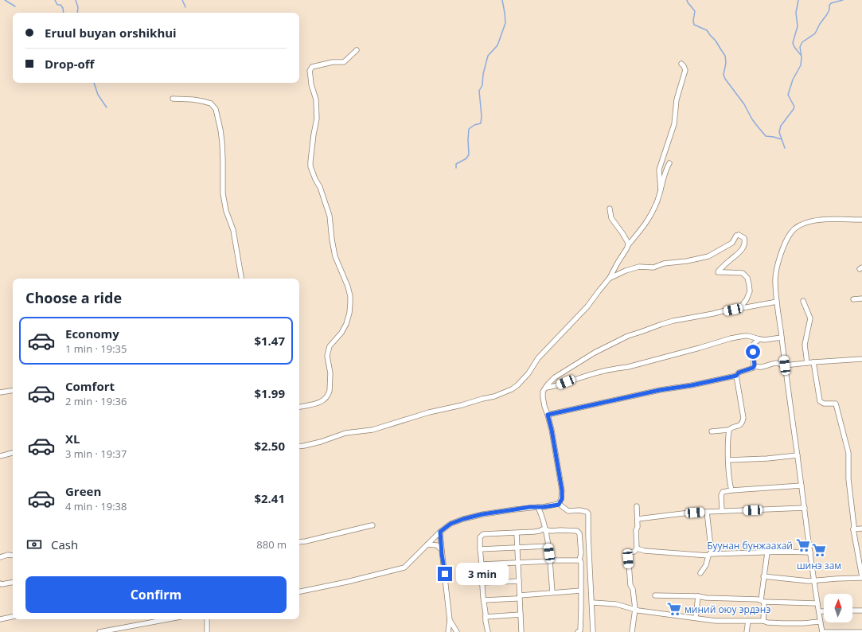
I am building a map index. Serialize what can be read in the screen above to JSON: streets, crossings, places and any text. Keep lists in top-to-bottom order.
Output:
{
  "places": {
    "supermarket": ["Буунан бунжаахай", "шинэ зам", "миний оюу эрдэнэ"]
  },
  "north": "top",
  "page": {
    "banner": ["Eruul buyan orshikhui", "Drop-off"],
    "heading": "Choose a ride",
    "list": [
      {
        "name": "Economy",
        "note": "1 min · 19:35",
        "value": "$1.47"
      },
      {
        "name": "Comfort",
        "note": "2 min · 19:36",
        "value": "$1.99"
      },
      {
        "name": "XL",
        "note": "3 min · 19:37",
        "value": "$2.50"
      },
      {
        "name": "Green",
        "note": "4 min · 19:38",
        "value": "$2.41"
      }
    ],
    "pay": ["Cash", "880 m"],
    "bubble": "3 min",
    "buttons": "Confirm"
  }
}
